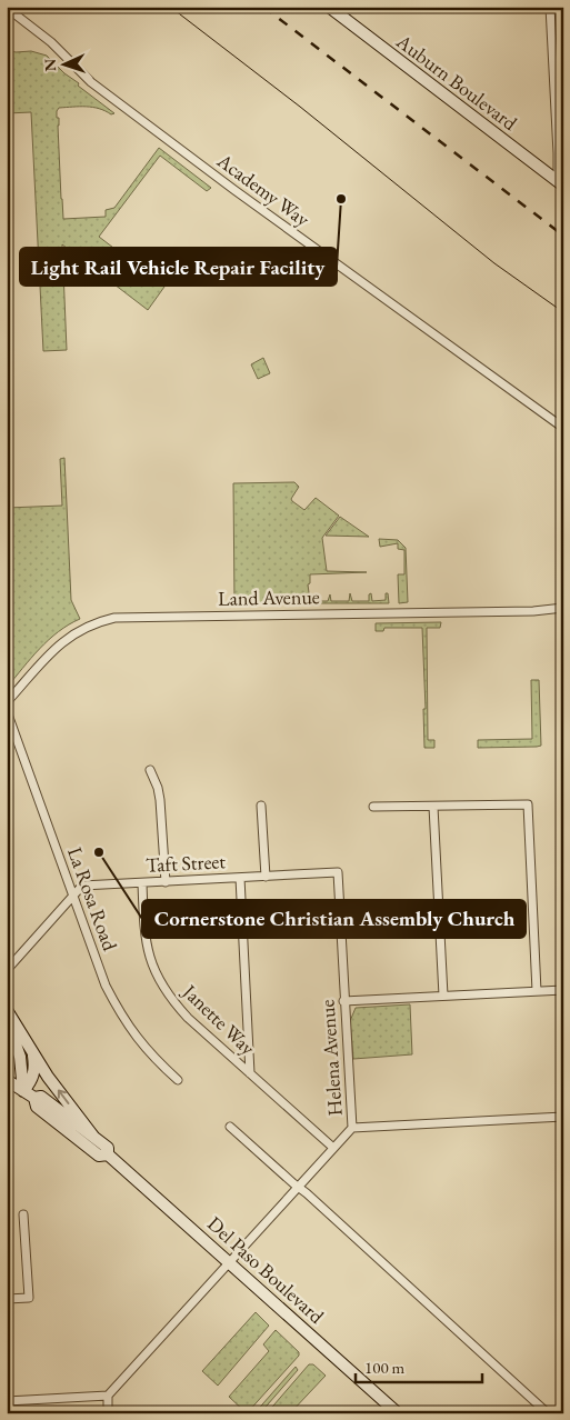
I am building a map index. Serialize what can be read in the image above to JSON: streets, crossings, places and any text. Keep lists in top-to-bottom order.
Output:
{
  "streets": {
    "main road": ["Auburn Boulevard", "Del Paso Boulevard"],
    "street": [
      "Academy Way",
      "Land Avenue",
      "Taft Street",
      "La Rosa Road",
      "Janette Way",
      "Helena Avenue"
    ]
  },
  "crossings": [
    ["Taft Street", "La Rosa Road"],
    ["Taft Street", "Janette Way"],
    ["Taft Street", "Helena Avenue"],
    ["Janette Way", "Helena Avenue"],
    ["Helena Avenue", "Del Paso Boulevard"]
  ],
  "places": ["Light Rail Vehicle Repair Facility", "Cornerstone Christian Assembly Church"],
  "scale_bar": "100 m",
  "north": "left"
}
